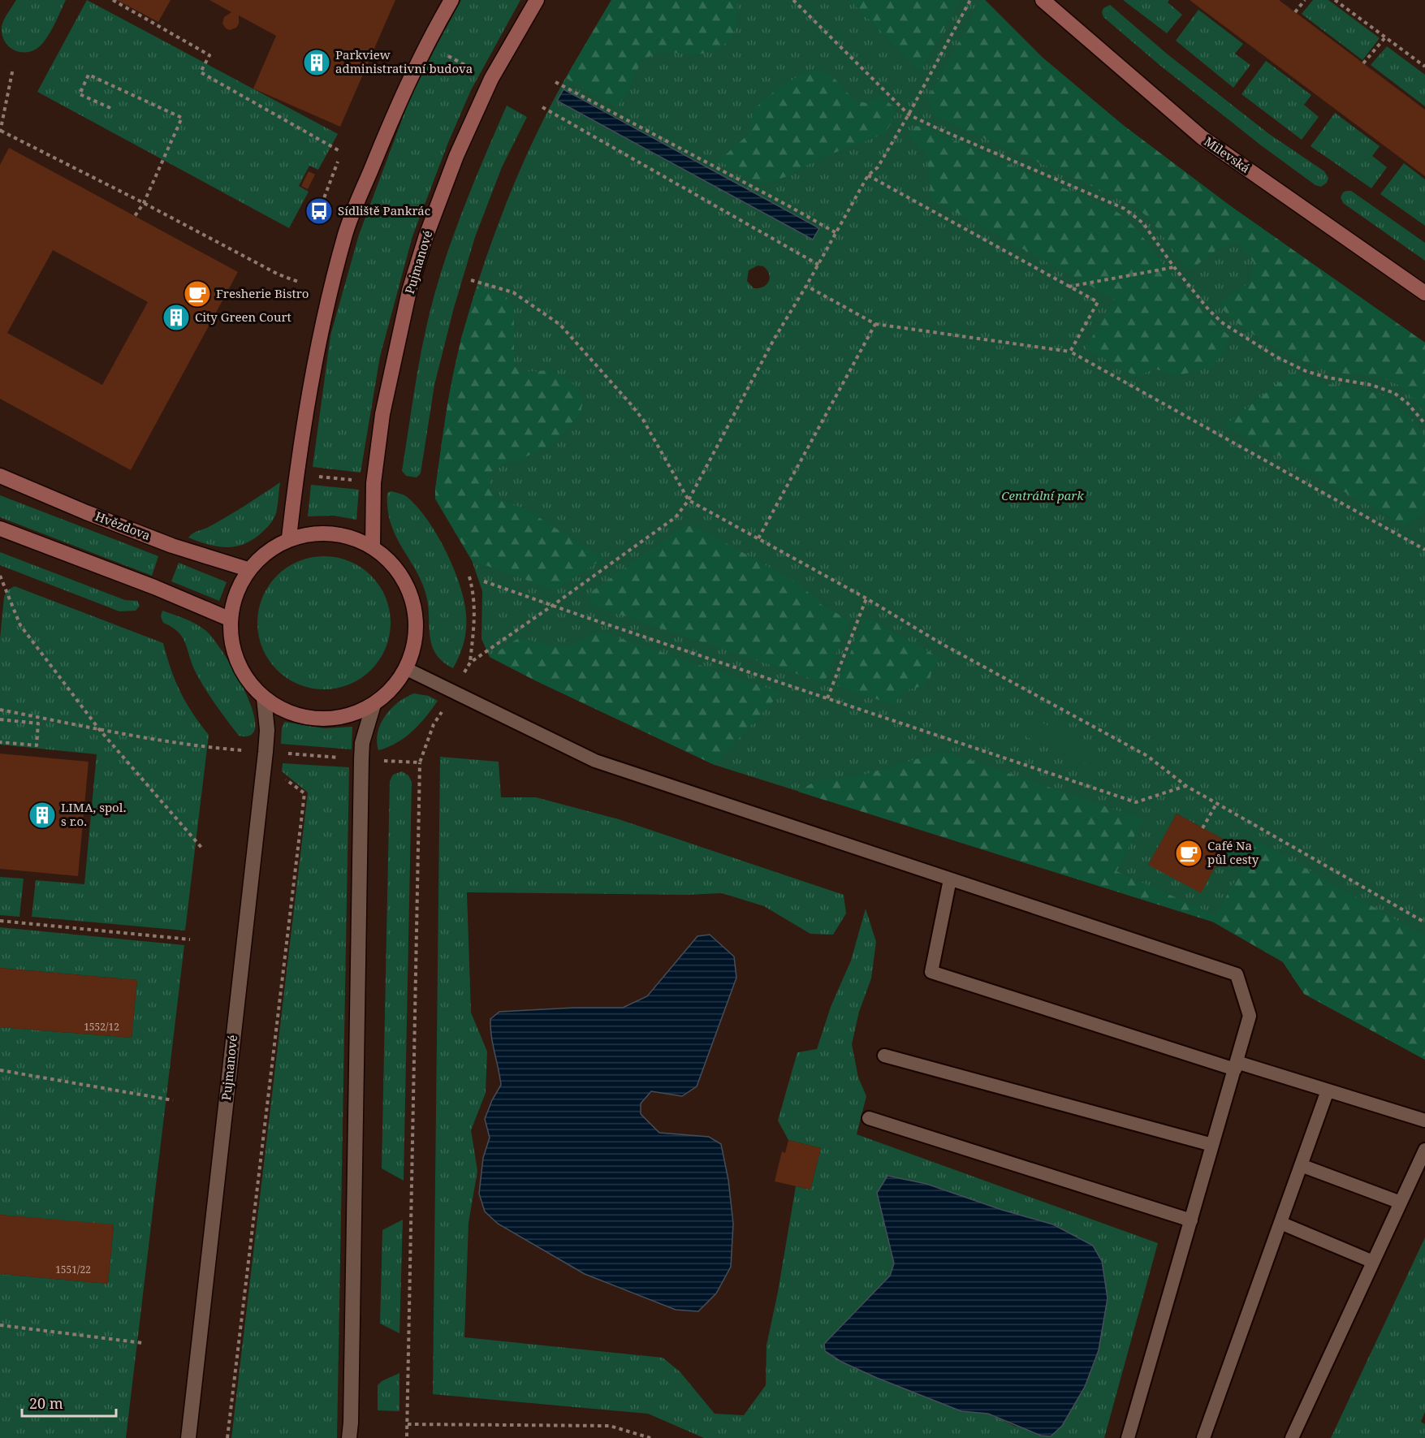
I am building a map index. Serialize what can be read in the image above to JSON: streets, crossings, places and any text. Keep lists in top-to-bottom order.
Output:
{
  "streets": {
    "street": ["Milevská", "Pujmanové", "Hvězdova"]
  },
  "parks": ["Centrální park"],
  "places": {
    "building": ["Parkview administrativní budova", "City Green Court", "LIMA, spol. s r.o."],
    "bus stop": ["Sídliště Pankrác"],
    "cafe": ["Fresherie Bistro", "Café Na půl cesty"]
  },
  "house_numbers": ["1552/12", "1551/22"],
  "scale_bar": "20 m"
}
